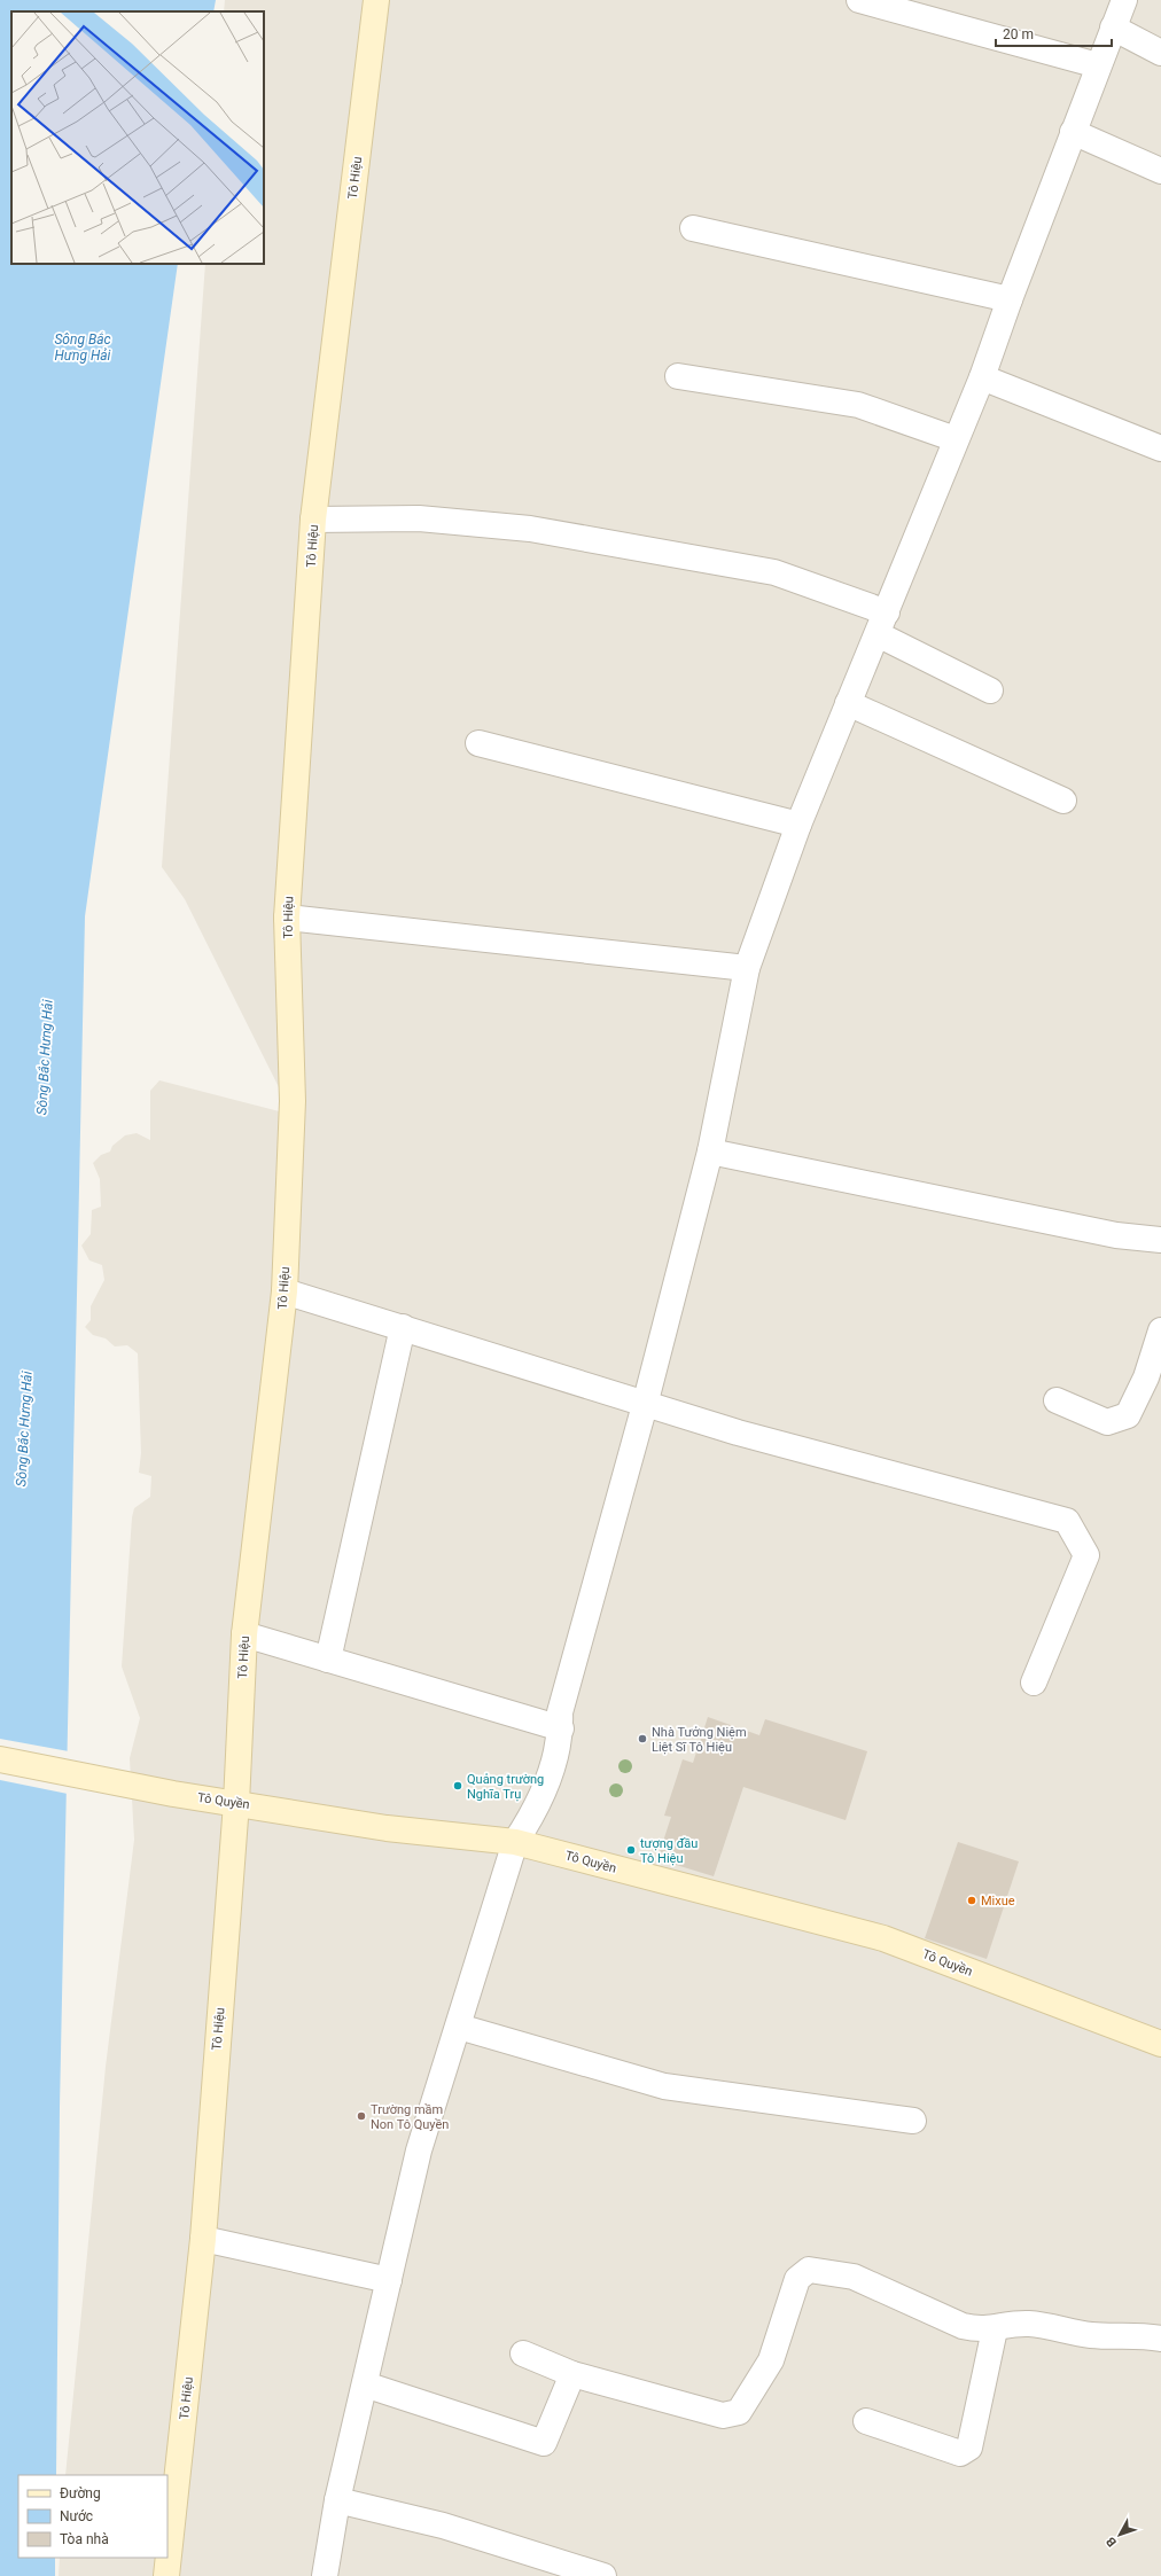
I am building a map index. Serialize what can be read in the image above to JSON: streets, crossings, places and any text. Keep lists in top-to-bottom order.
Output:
{
  "streets": {
    "main road": ["Tô Hiệu", "Tô Quyền"]
  },
  "crossings": [
    ["Tô Hiệu", "Tô Quyền"]
  ],
  "water": ["Sông Bắc Hưng Hải"],
  "places": [
    "Nhà Tưởng Niệm Liệt Sĩ Tô Hiệu",
    "Quảng trường Nghĩa Trụ",
    "tượng đầu Tô Hiệu",
    "Mixue",
    "Trường mầm Non Tô Quyền"
  ],
  "legend": ["Đường", "Nước", "Tòa nhà"],
  "scale_bar": "20 m",
  "north": "bottom left"
}
